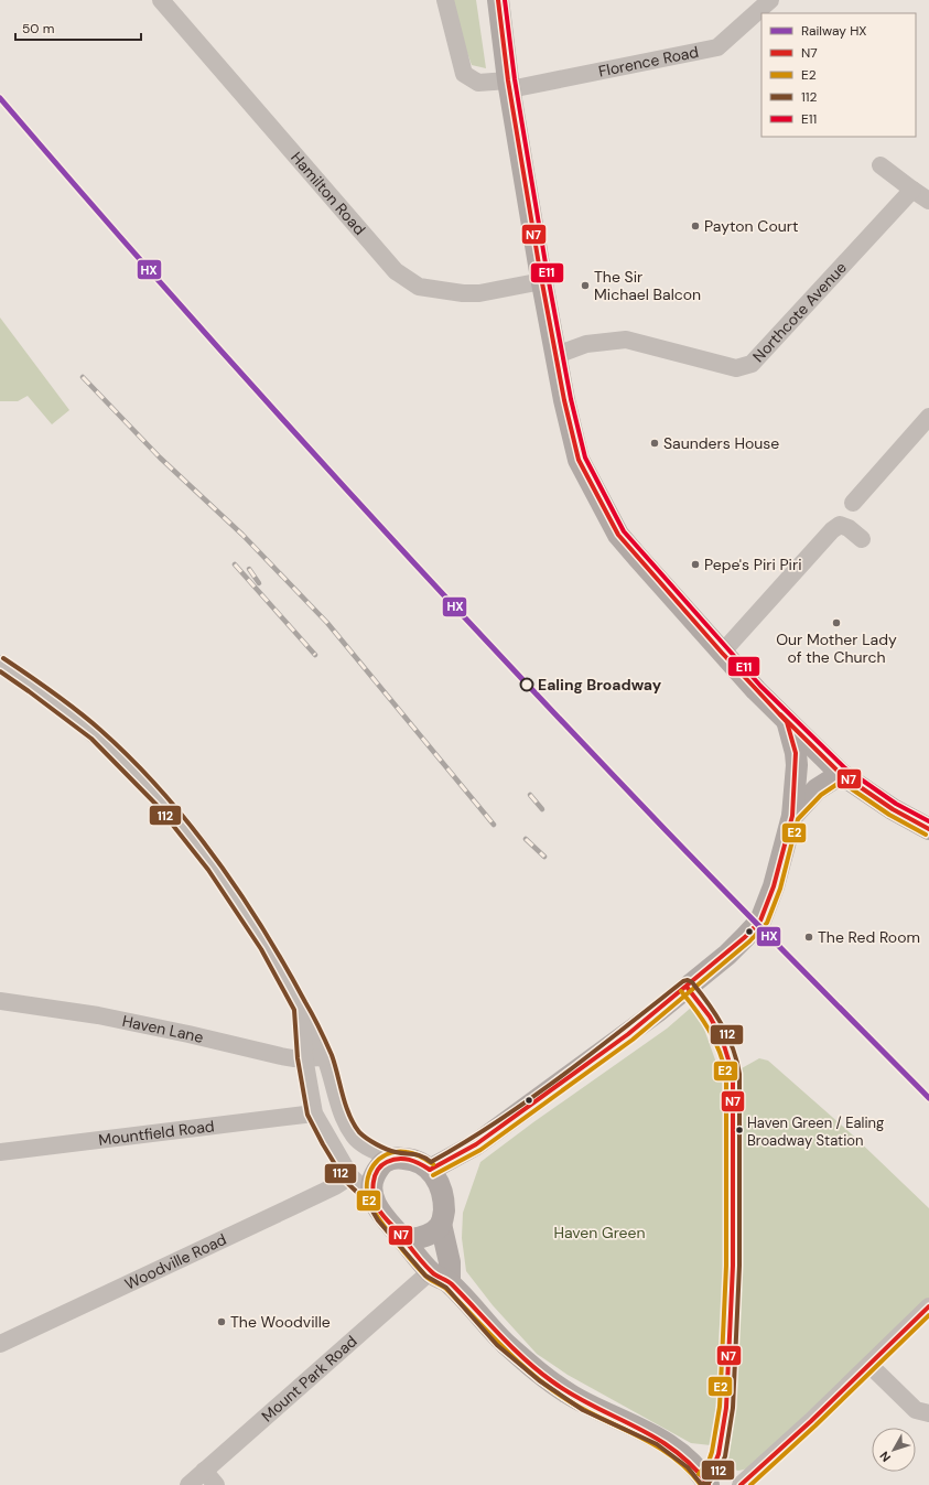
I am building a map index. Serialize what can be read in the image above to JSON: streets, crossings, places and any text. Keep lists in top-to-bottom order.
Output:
{
  "streets": {
    "street": [
      "Florence Road",
      "Hamilton Road",
      "Northcote Avenue",
      "Haven Lane",
      "Mountfield Road",
      "Woodville Road",
      "Mount Park Road"
    ]
  },
  "parks": ["Haven Green"],
  "places": [
    "Payton Court",
    "The Sir Michael Balcon",
    "Saunders House",
    "Pepe's Piri Piri",
    "Our Mother Lady of the Church",
    "Ealing Broadway",
    "The Red Room",
    "Haven Green / Ealing Broadway Station",
    "The Woodville"
  ],
  "lines": [
    "transit line N7",
    "transit line E11",
    "rail line HX",
    "transit line 112",
    "transit line E2"
  ],
  "legend": [
    "Railway HX",
    "N7",
    "E2",
    "112",
    "E11"
  ],
  "scale_bar": "50 m",
  "north": "bottom left"
}
